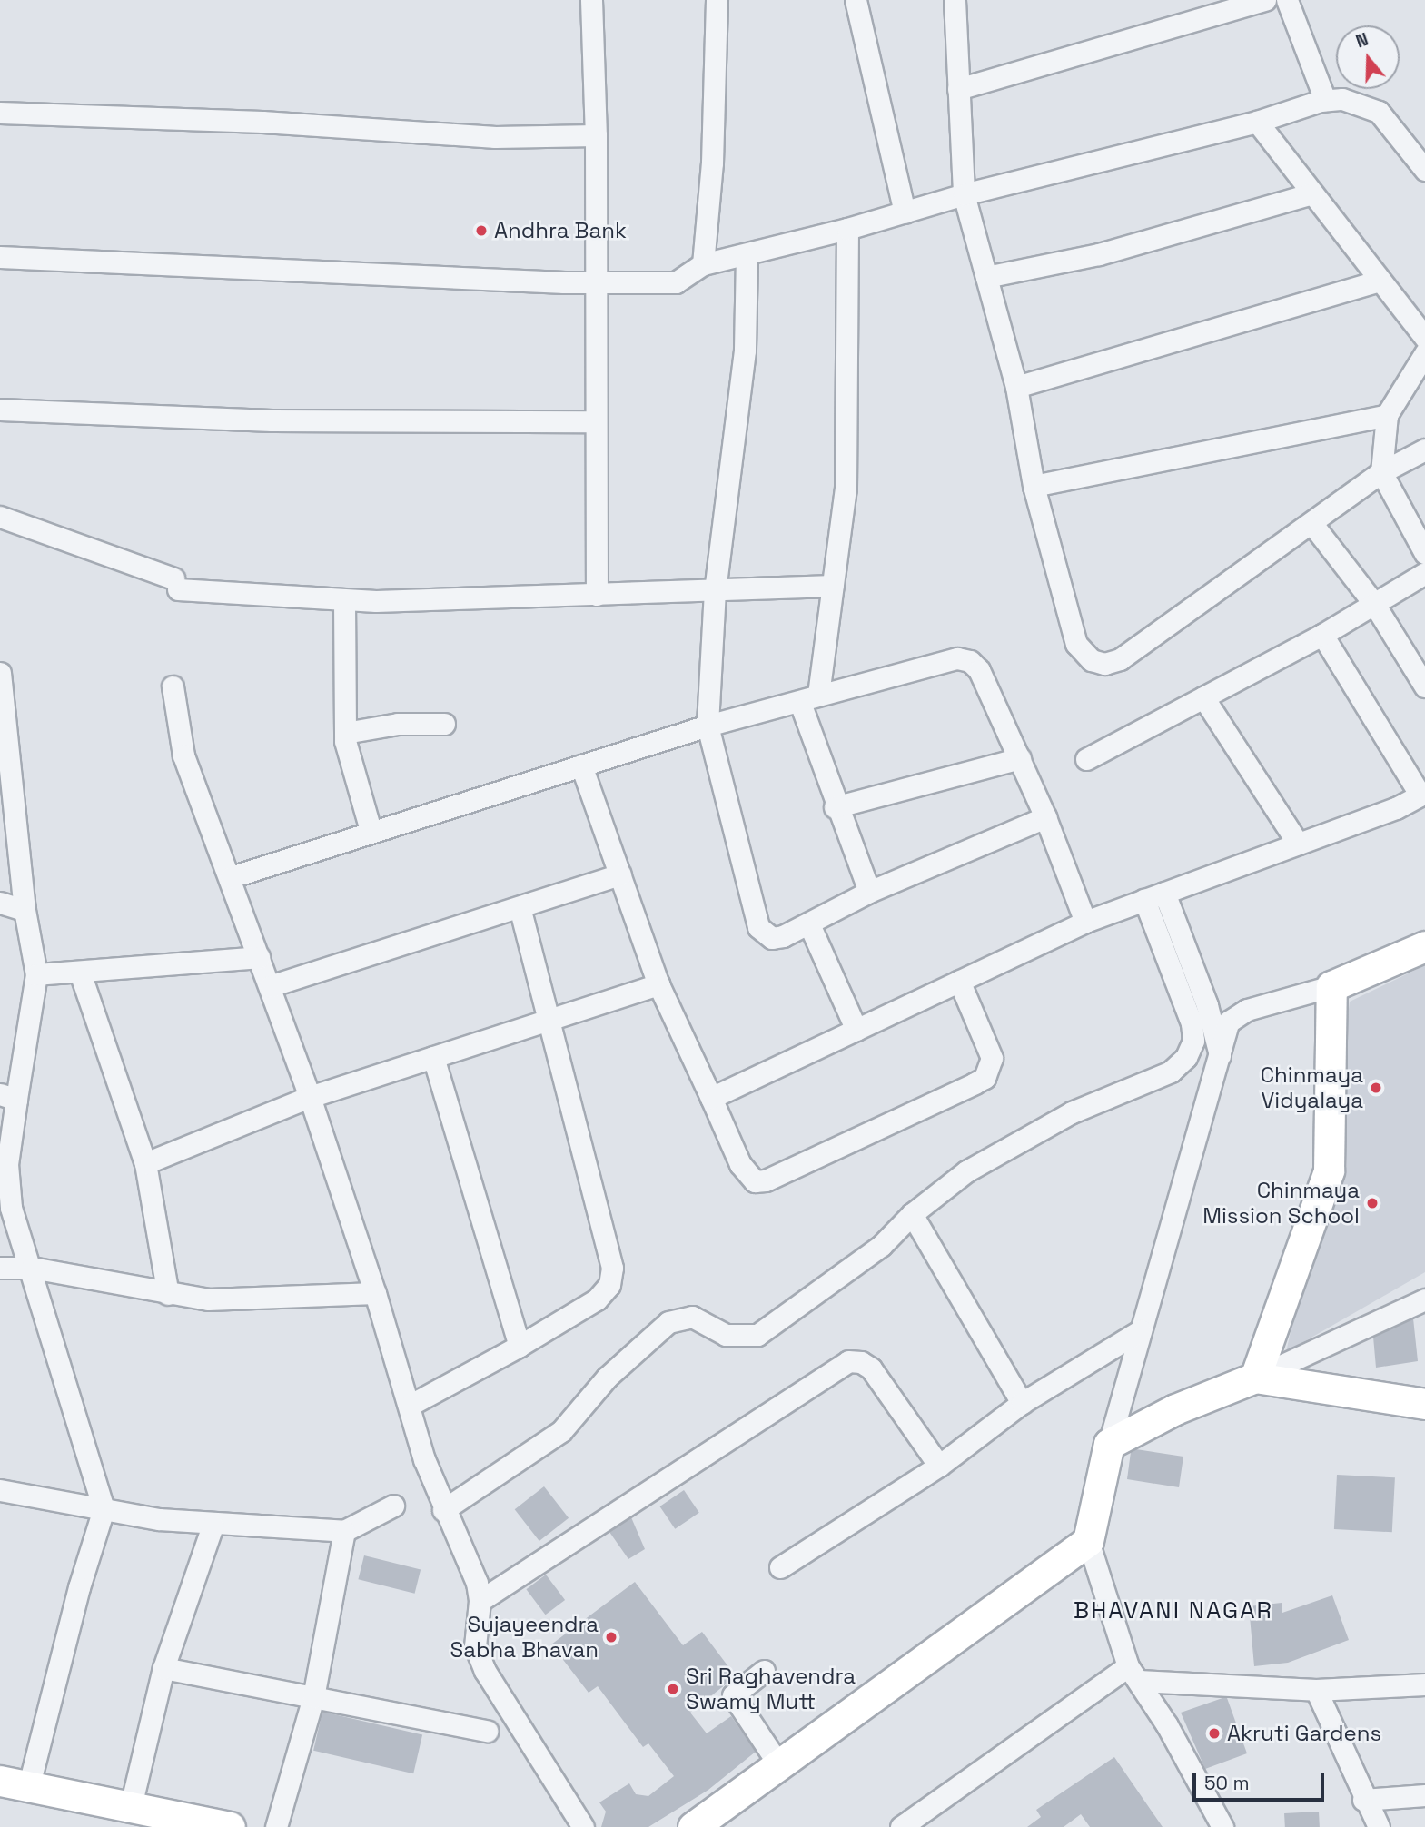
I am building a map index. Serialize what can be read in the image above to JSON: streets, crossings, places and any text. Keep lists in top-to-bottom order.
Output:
{
  "districts": ["BHAVANI NAGAR"],
  "places": [
    "Andhra Bank",
    "Chinmaya Vidyalaya",
    "Chinmaya Mission School",
    "Sujayeendra Sabha Bhavan",
    "Sri Raghavendra Swamy Mutt",
    "Akruti Gardens"
  ],
  "scale_bar": "50 m",
  "north": "top"
}
